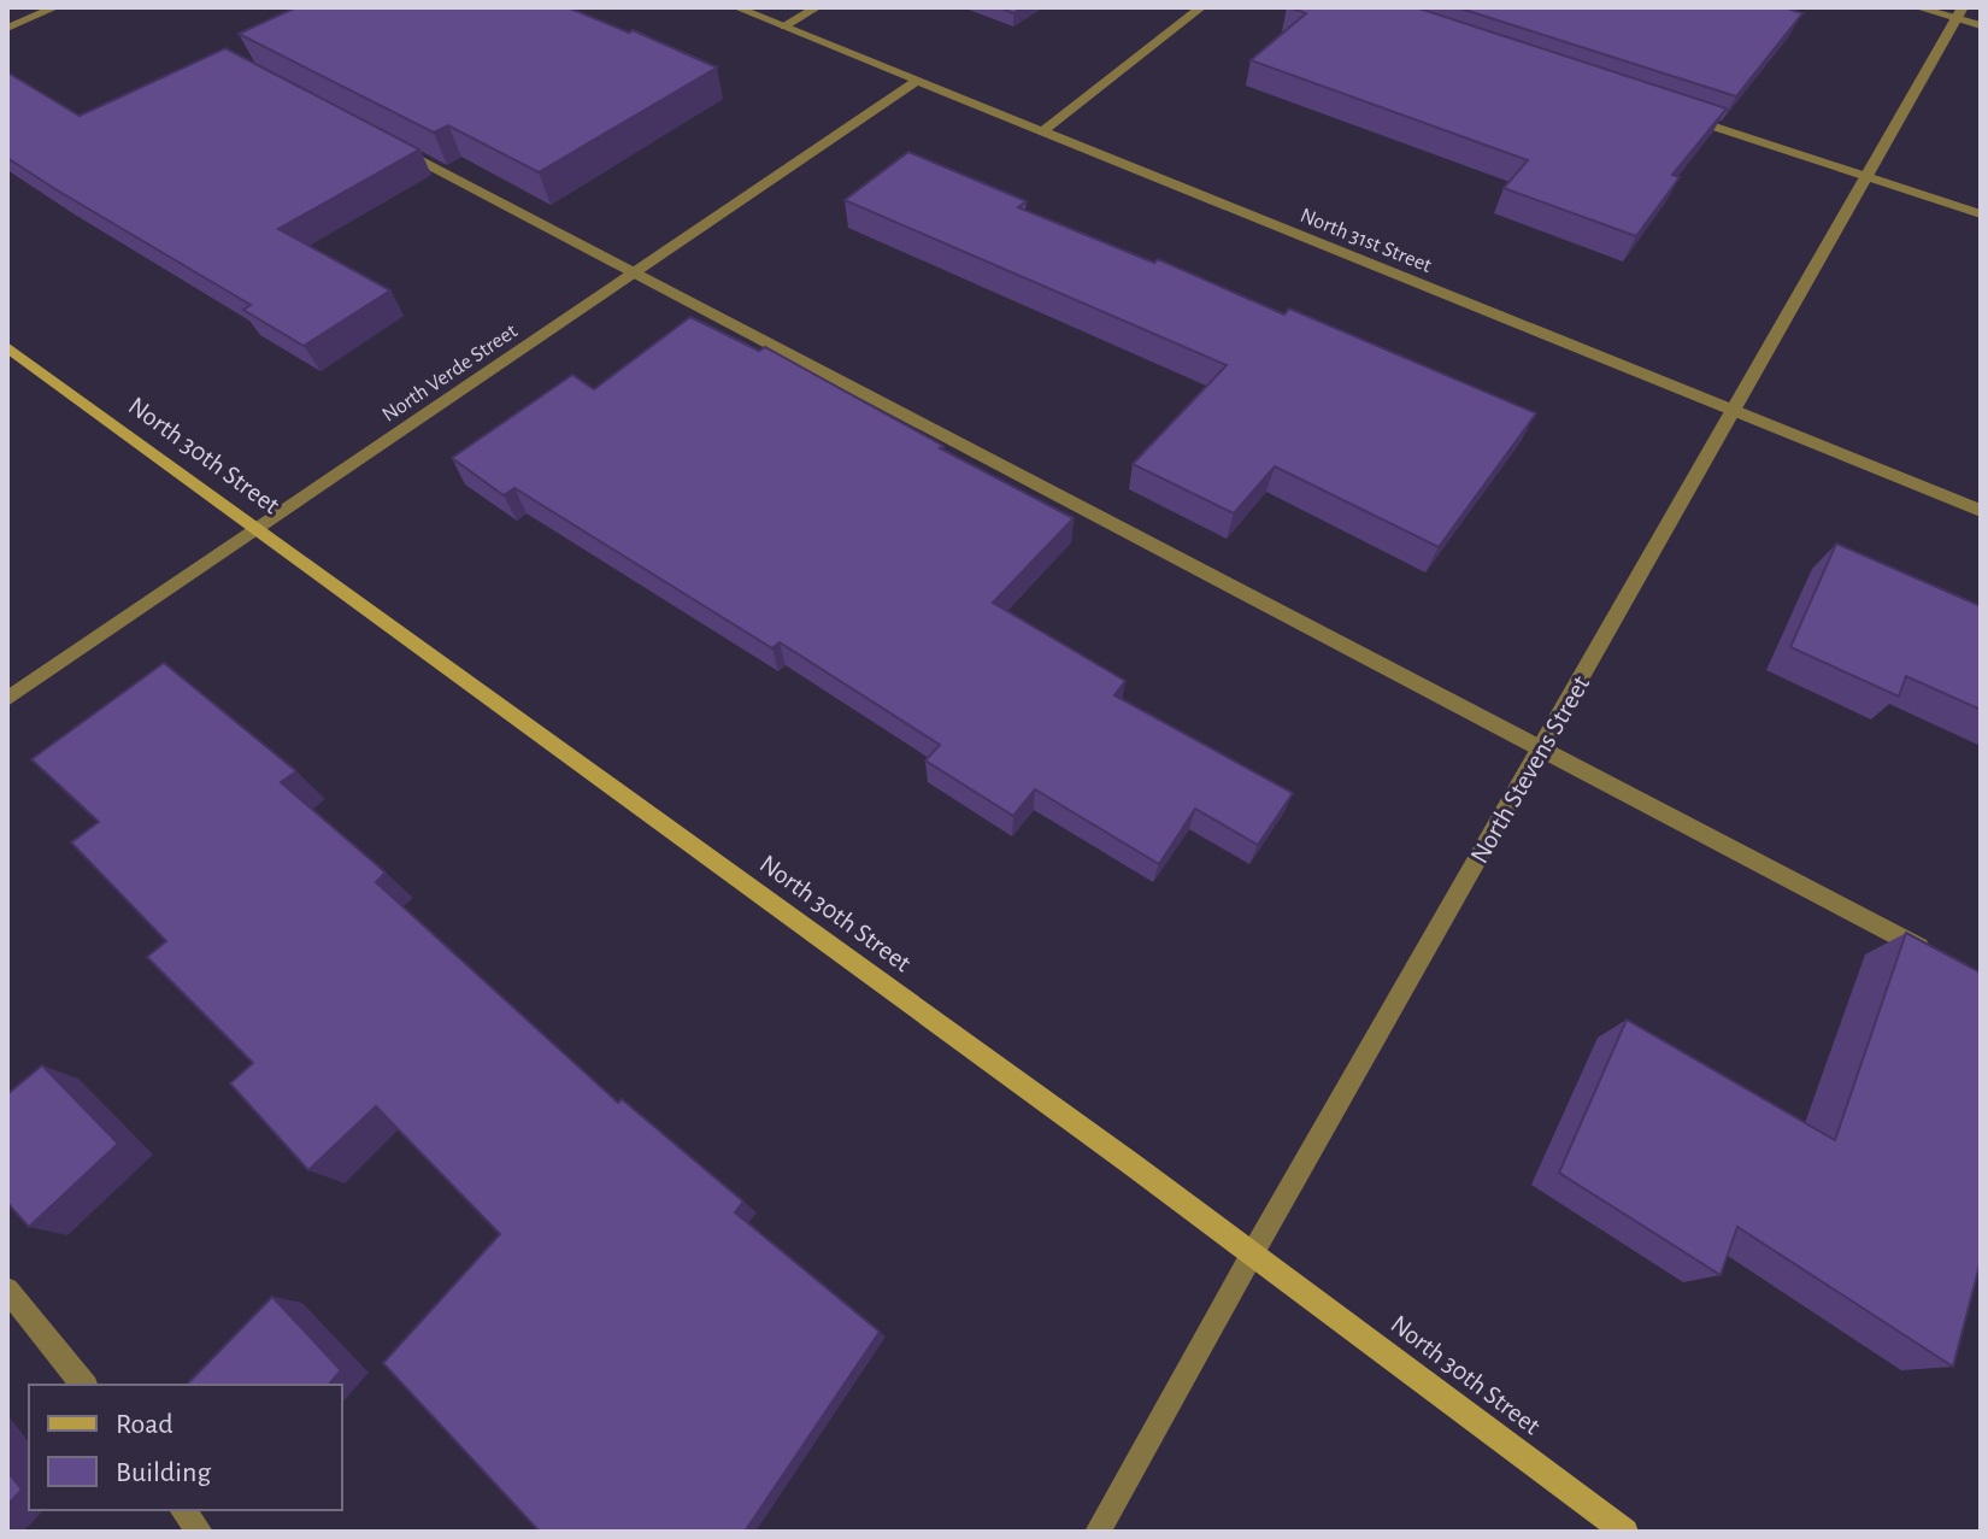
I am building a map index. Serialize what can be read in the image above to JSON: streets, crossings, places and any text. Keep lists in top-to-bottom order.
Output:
{
  "streets": {
    "main road": ["North 30th Street"],
    "street": ["North 31st Street", "North Verde Street", "North Stevens Street"]
  },
  "crossings": [
    ["North 31st Street", "North Verde Street"],
    ["North 31st Street", "North Stevens Street"],
    ["North Verde Street", "North 30th Street"],
    ["North 30th Street", "North Stevens Street"]
  ],
  "legend": ["Road", "Building"]
}
